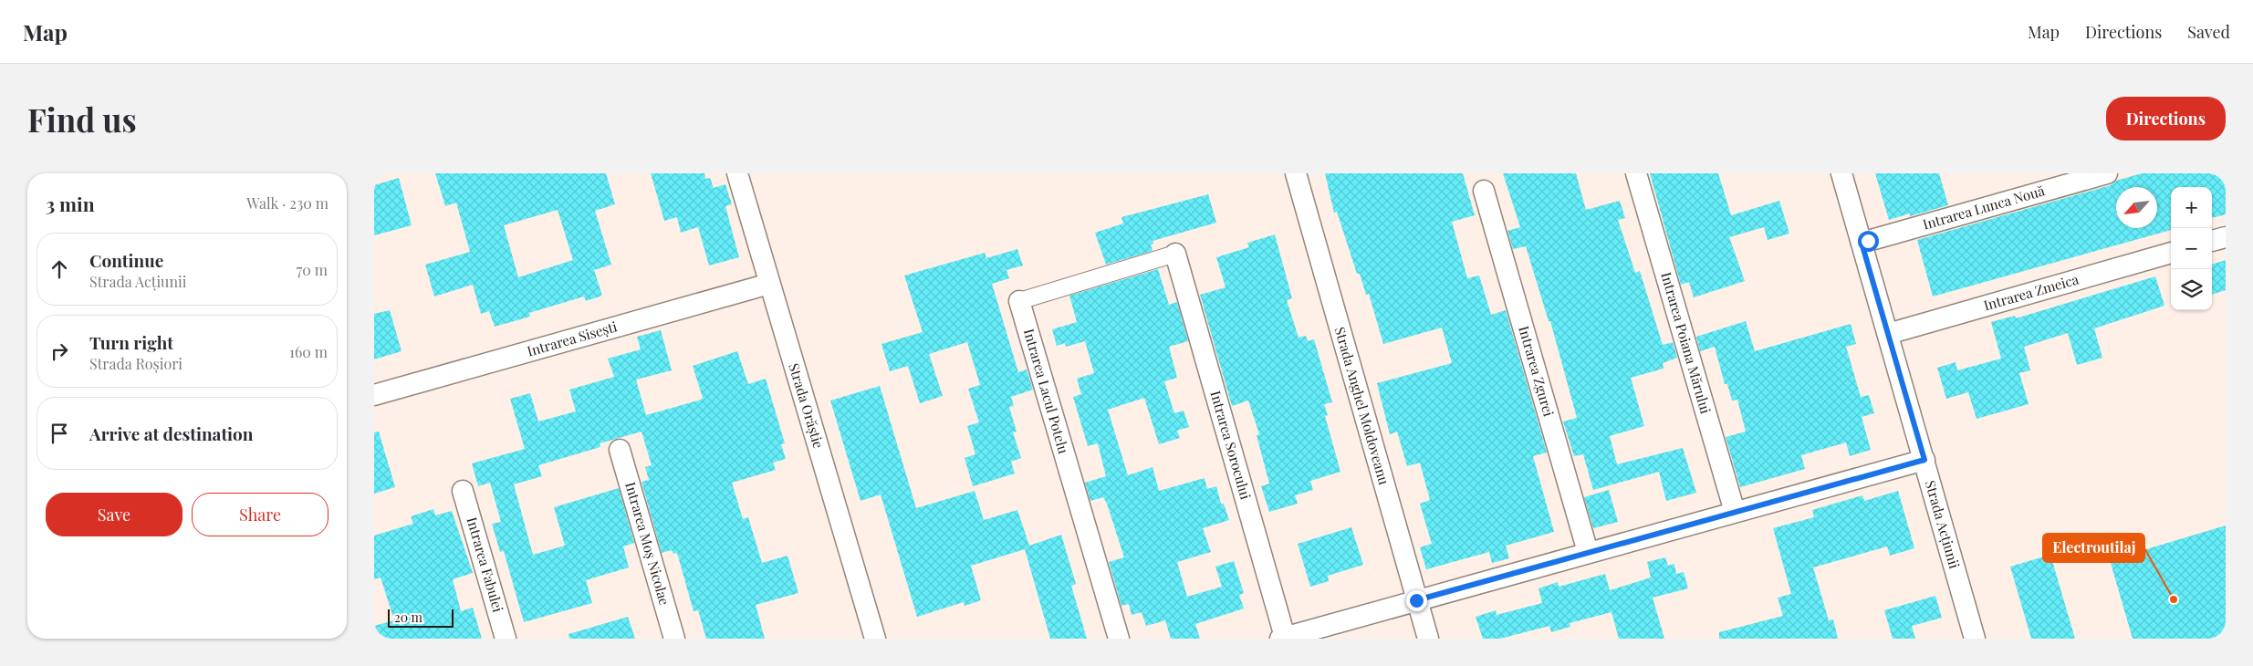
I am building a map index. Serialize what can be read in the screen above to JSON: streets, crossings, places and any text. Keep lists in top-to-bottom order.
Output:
{
  "streets": {
    "street": [
      "Intrarea Lunca Nouă",
      "Intrarea Zmeica",
      "Intrarea Sisești",
      "Intrarea Poiana Mărului",
      "Intrarea Zgurei",
      "Intrarea Lacul Potelu",
      "Strada Orăștie",
      "Strada Anghel Moldoveanu",
      "Intrarea Sorocului",
      "Strada Acțiunii",
      "Intrarea Moș Nicolae",
      "Intrarea Fabulei"
    ]
  },
  "crossings": [
    ["Intrarea Lunca Nouă", "Strada Acțiunii"],
    ["Intrarea Zmeica", "Strada Acțiunii"],
    ["Intrarea Sisești", "Strada Orăștie"],
    ["Intrarea Lacul Potelu", "Intrarea Sorocului"]
  ],
  "places": ["Electroutilaj"],
  "scale_bar": "20 m",
  "north": "bottom left",
  "page": {
    "header": "Map",
    "nav": ["Map", "Directions", "Saved"],
    "buttons": [
      "Directions",
      ["Save", "Share"]
    ],
    "title": "Find us",
    "heading": ["3 min", "Walk · 230 m"],
    "map_buttons": ["+", "−"],
    "list": [
      ["Continue", "Strada Acțiunii", "70 m"],
      ["Turn right", "Strada Roșiori", "160 m"],
      "Arrive at destination"
    ],
    "scale": "20 m"
  }
}
